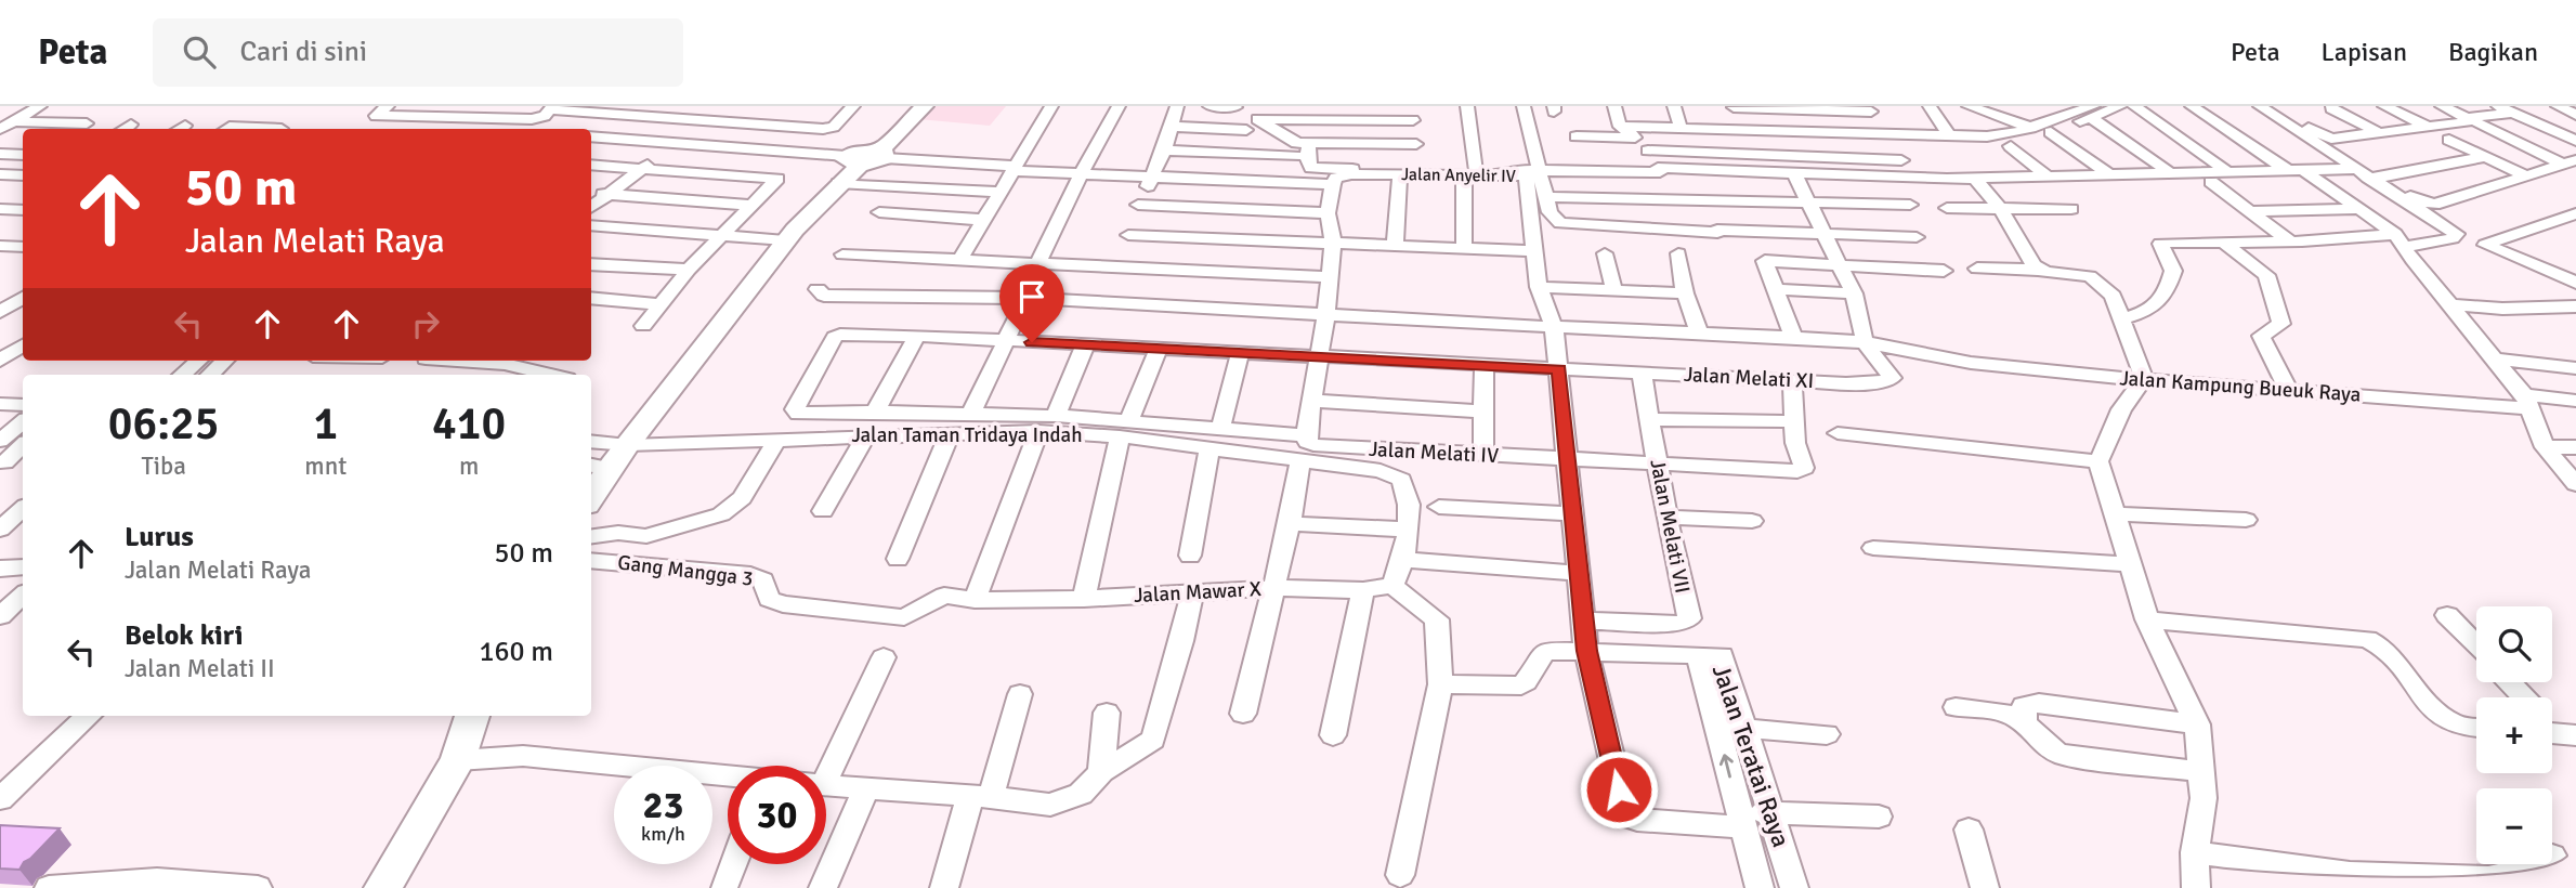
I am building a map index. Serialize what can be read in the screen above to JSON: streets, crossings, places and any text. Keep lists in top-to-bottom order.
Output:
{
  "streets": {
    "street": [
      "Jalan Anyelir IV",
      "Jalan Melati XI",
      "Jalan Kampung Bueuk Raya",
      "Jalan Taman Tridaya Indah",
      "Jalan Melati IV",
      "Jalan Melati VII",
      "Gang Mangga 3",
      "Jalan Mawar X",
      "Jalan Teratai Raya"
    ]
  },
  "crossings": [
    ["Jalan Anyelir IV", "Jalan Kampung Bueuk Raya"],
    ["Jalan Melati XI", "Jalan Kampung Bueuk Raya"],
    ["Jalan Melati XI", "Jalan Melati VII"],
    ["Jalan Taman Tridaya Indah", "Jalan Melati IV"],
    ["Jalan Melati IV", "Jalan Melati VII"],
    ["Gang Mangga 3", "Jalan Mawar X"]
  ],
  "page": {
    "header": "Peta",
    "search": "Cari di sini",
    "nav": ["Peta", "Lapisan", "Bagikan"],
    "turn": ["50 m", "Jalan Melati Raya"],
    "eta": [
      "06:25",
      "Tiba",
      "1",
      "mnt",
      "410",
      "m"
    ],
    "list": [
      {
        "name": "Lurus",
        "note": "Jalan Melati Raya",
        "value": "50 m"
      },
      {
        "name": "Belok kiri",
        "note": "Jalan Melati II",
        "value": "160 m"
      }
    ],
    "map_buttons": ["+", "−"],
    "speed": "23 km/h",
    "limit": "30"
  }
}
